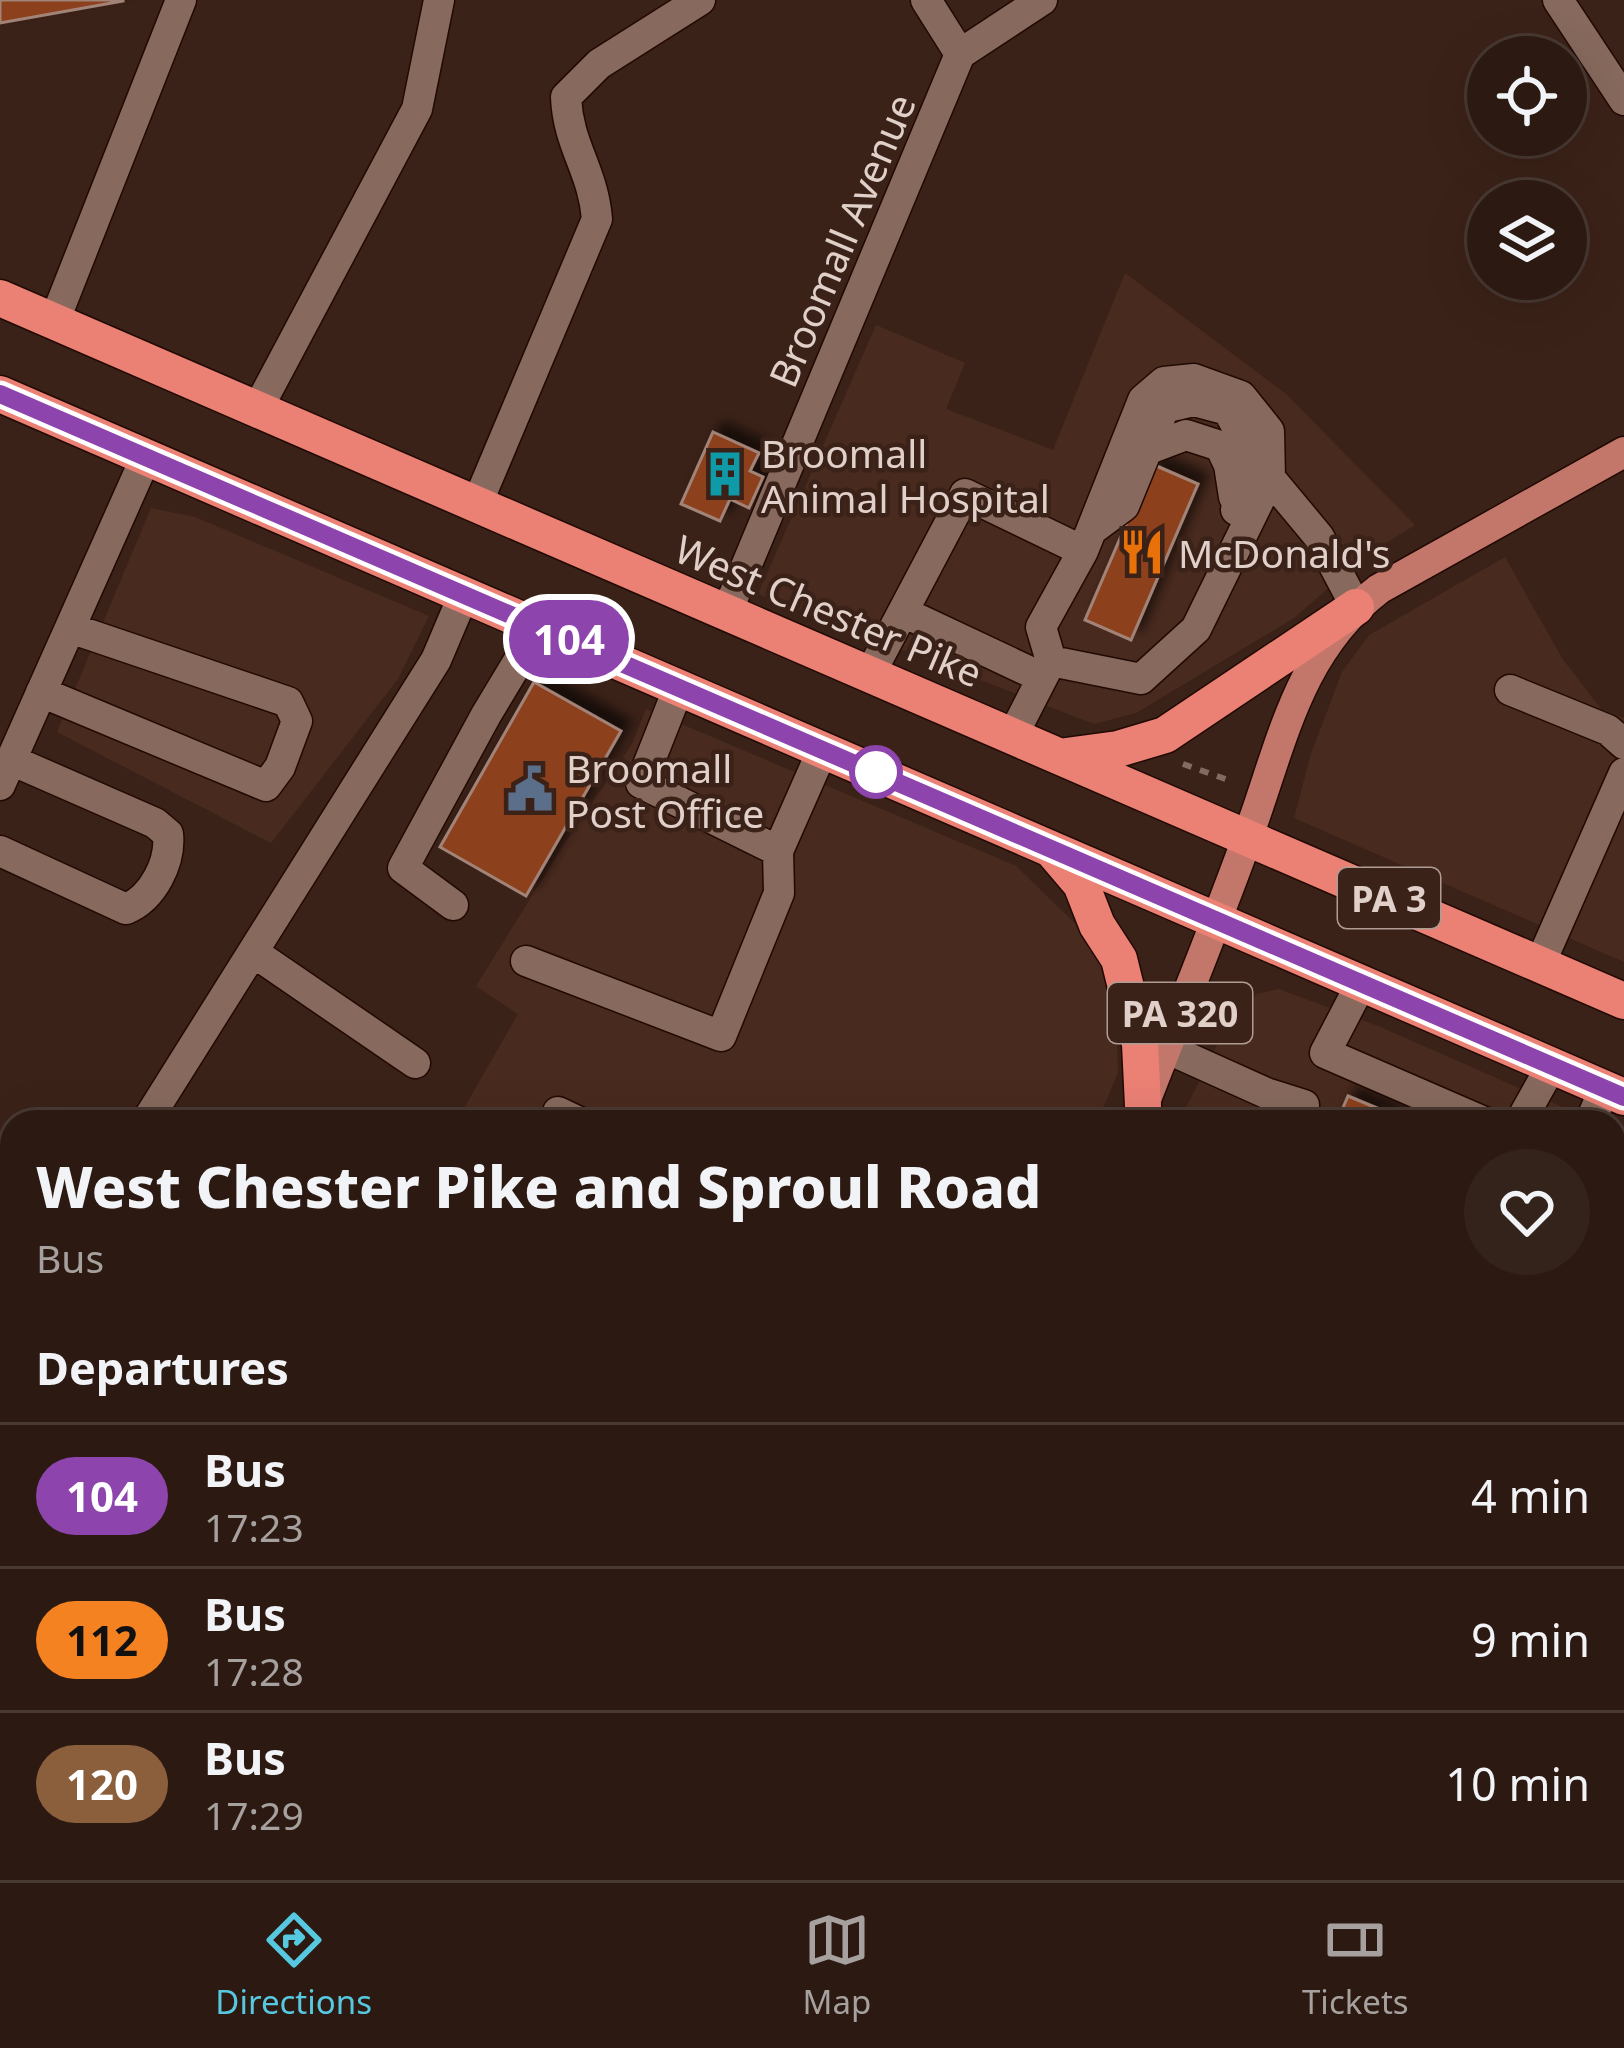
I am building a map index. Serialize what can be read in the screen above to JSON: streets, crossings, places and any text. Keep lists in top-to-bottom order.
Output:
{
  "streets": {
    "highway": ["West Chester Pike", "PA 3"],
    "main road": ["PA 320"],
    "street": ["Broomall Avenue"]
  },
  "crossings": [
    ["Broomall Avenue", "West Chester Pike"],
    ["West Chester Pike", "PA 320"],
    ["PA 3", "PA 320"]
  ],
  "places": {
    "building": ["Broomall Animal Hospital"],
    "restaurant": ["McDonald's"],
    "public building": ["Broomall Post Office"]
  },
  "lines": ["bus line 104"],
  "page": {
    "on_map": "104",
    "heading": [
      ["West Chester Pike and Sproul Road", "Bus"],
      "Departures"
    ],
    "list": [
      {
        "mark": "104",
        "name": "Bus",
        "note": "17:23",
        "value": "4 min"
      },
      {
        "mark": "112",
        "name": "Bus",
        "note": "17:28",
        "value": "9 min"
      },
      {
        "mark": "120",
        "name": "Bus",
        "note": "17:29",
        "value": "10 min"
      }
    ],
    "tabs": ["Directions", "Map", "Tickets"]
  }
}
